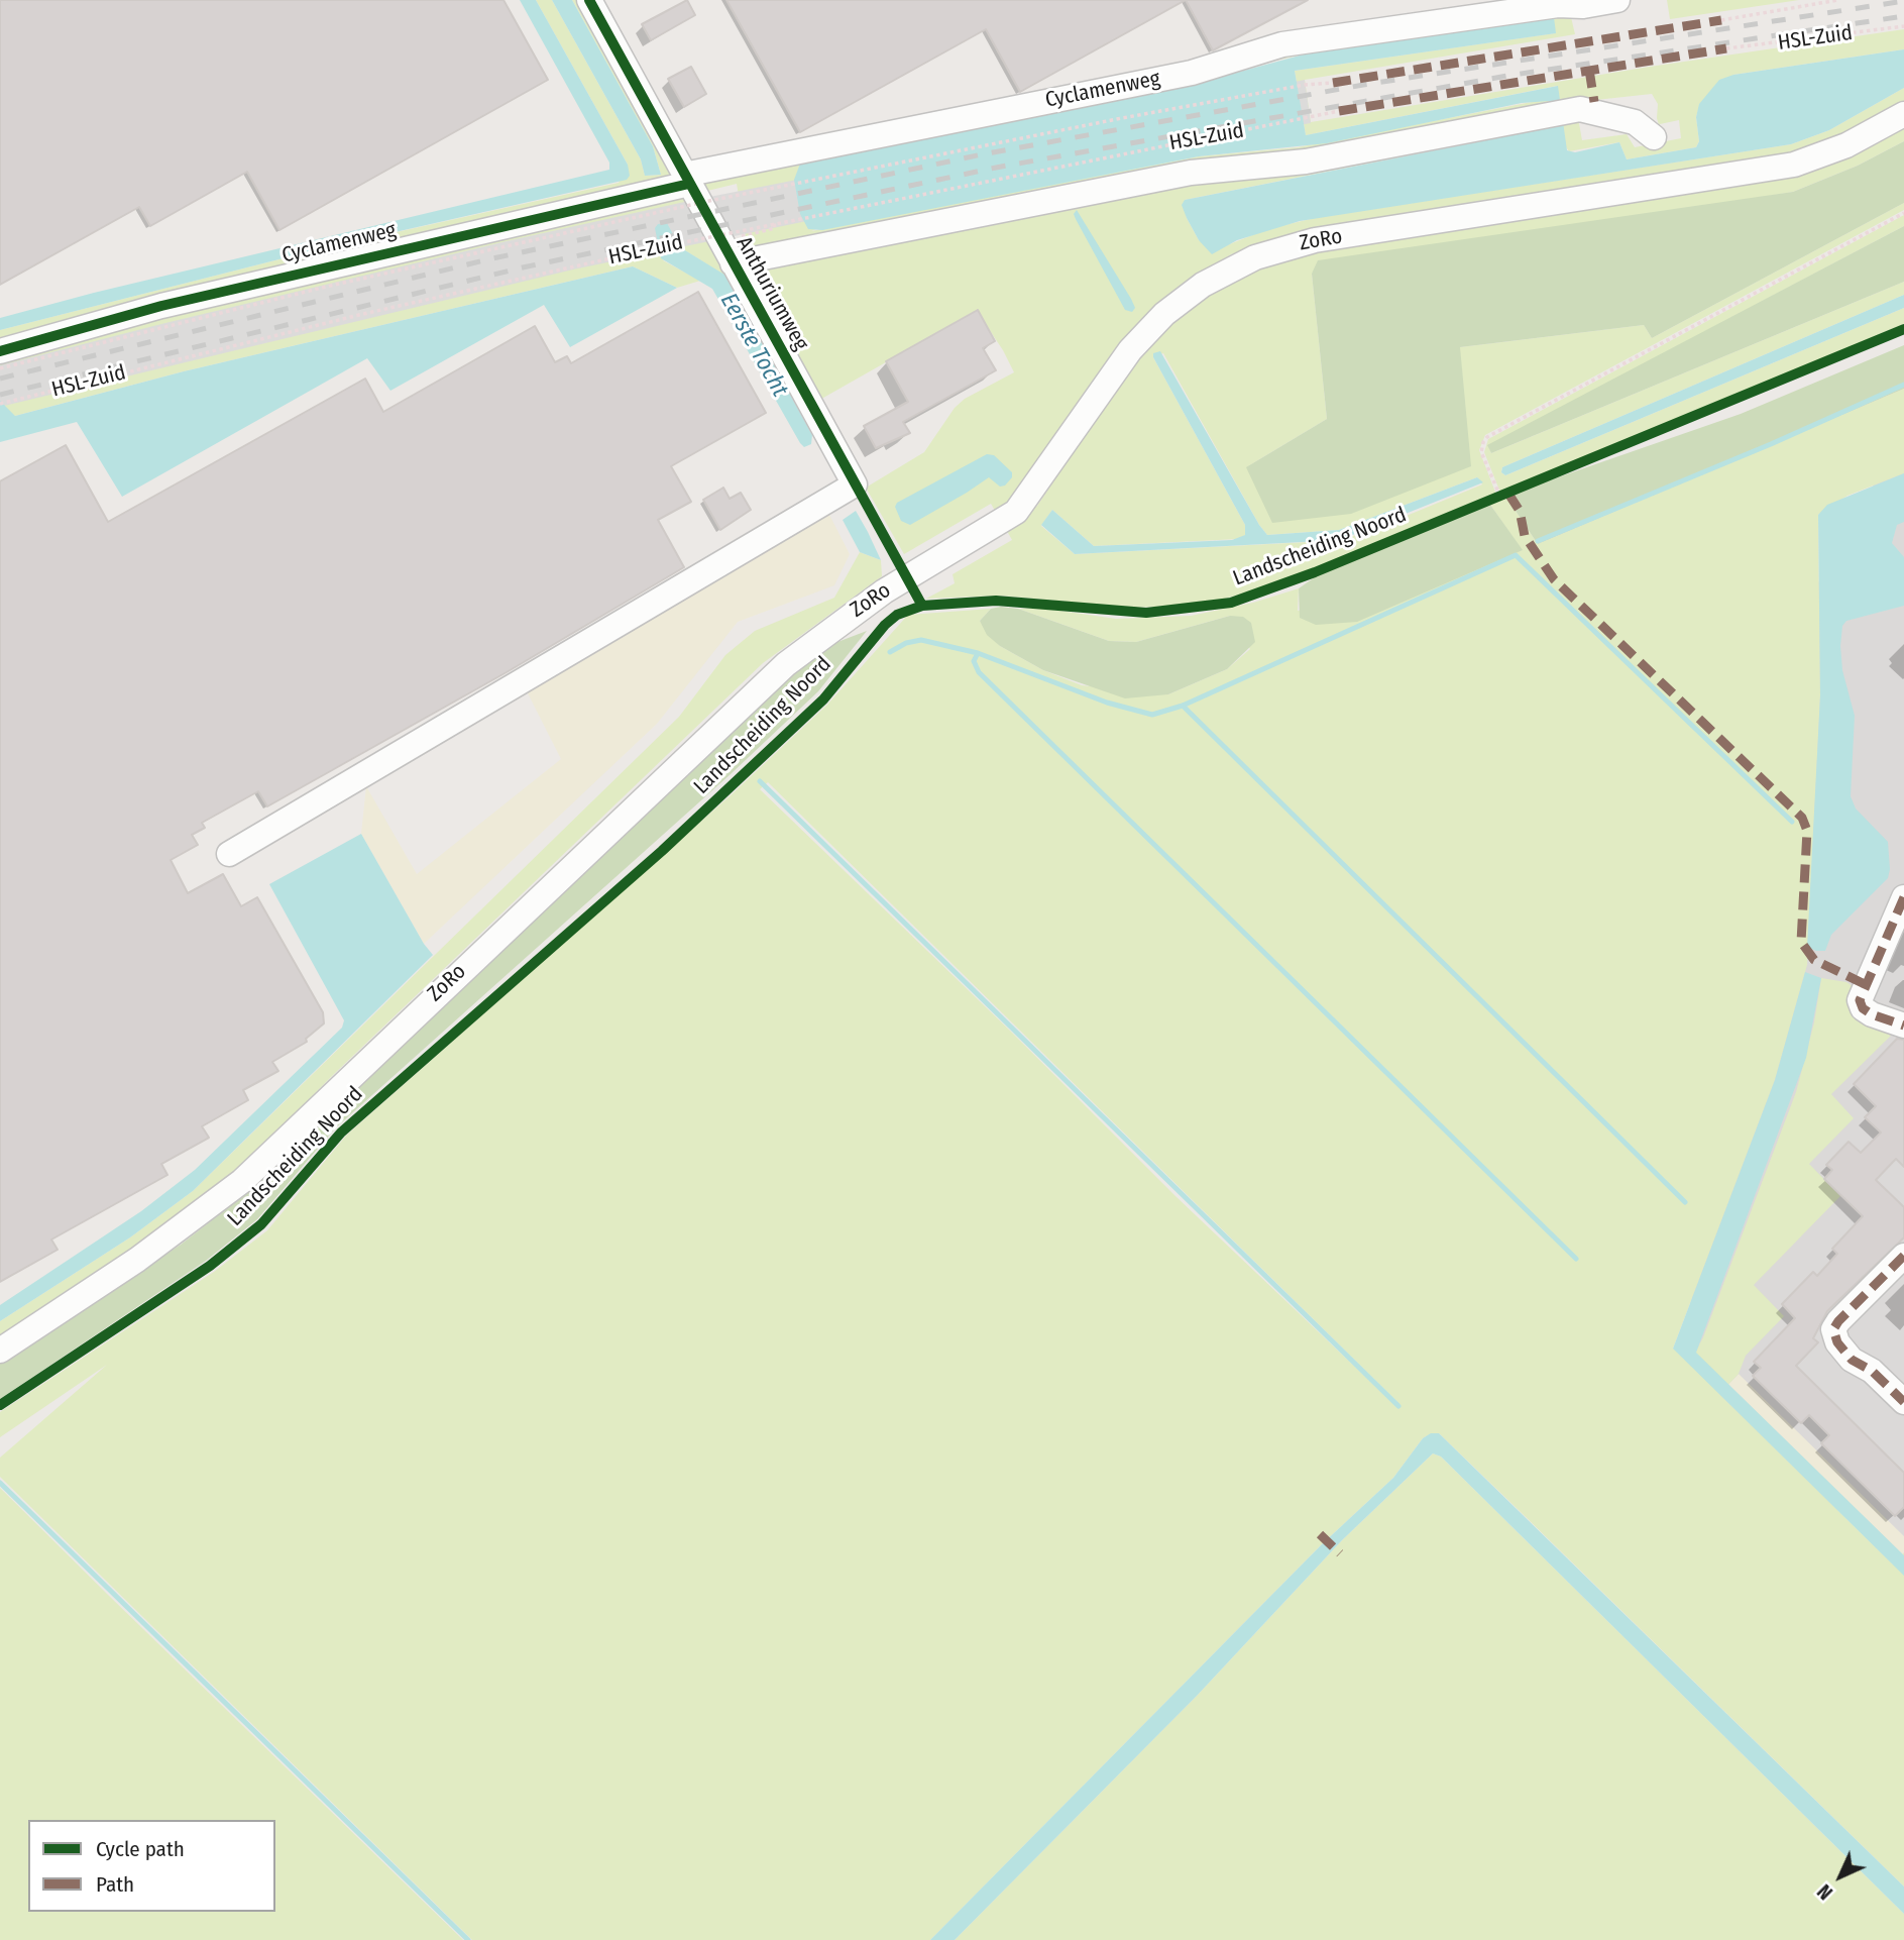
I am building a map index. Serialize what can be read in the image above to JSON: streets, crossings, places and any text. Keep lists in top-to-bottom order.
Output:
{
  "streets": {
    "street": ["Cyclamenweg", "ZoRo", "Anthuriumweg"],
    "path": ["HSL-Zuid"],
    "cycle path": ["Landscheiding Noord"]
  },
  "crossings": [
    ["Cyclamenweg", "Anthuriumweg"]
  ],
  "water": ["Eerste Tocht"],
  "legend": ["Cycle path", "Path"],
  "north": "bottom left"
}
